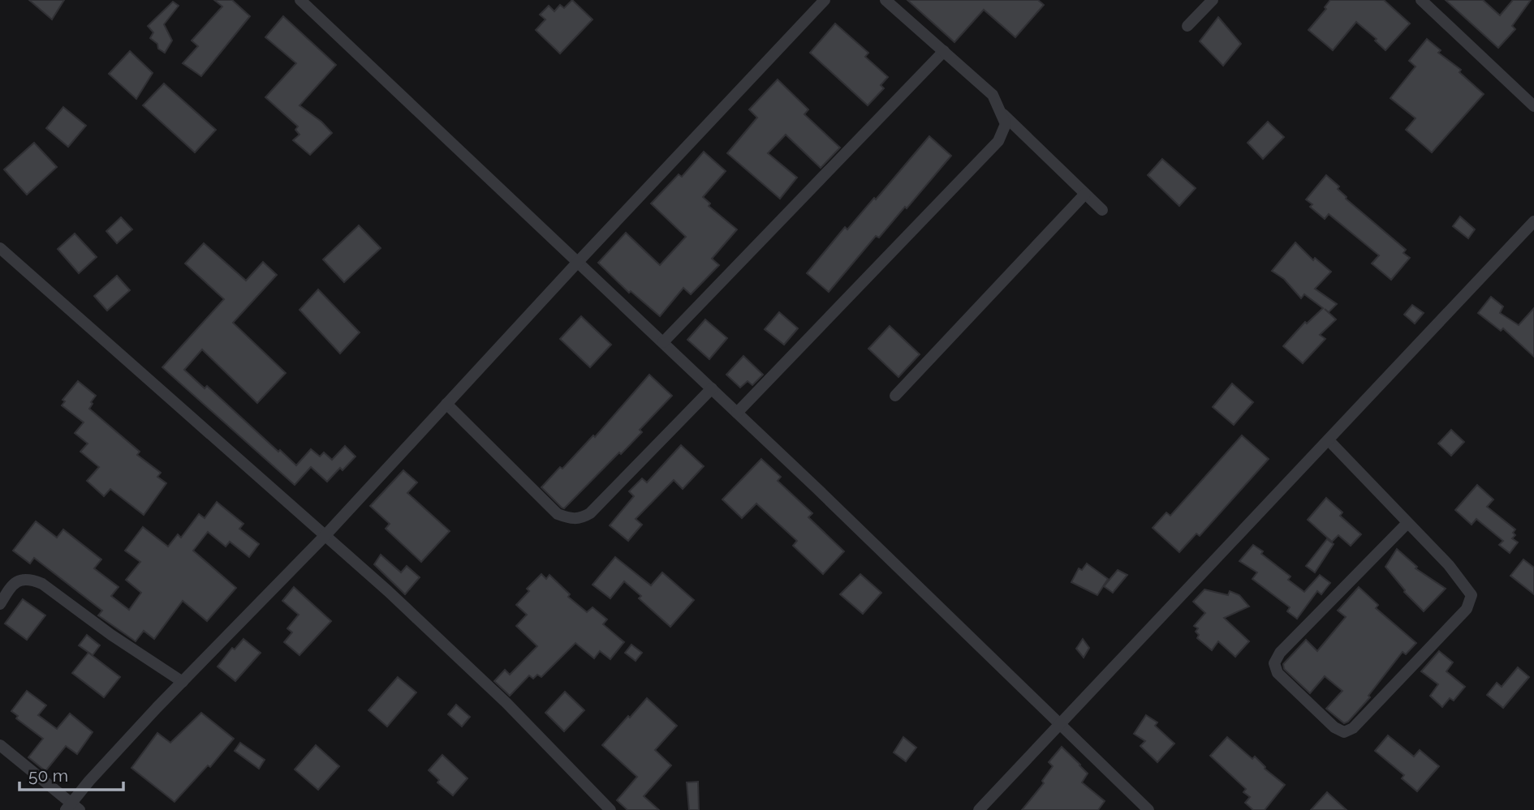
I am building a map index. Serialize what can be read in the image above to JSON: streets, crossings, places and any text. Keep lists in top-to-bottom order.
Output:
{
  "scale_bar": "50 m"
}
